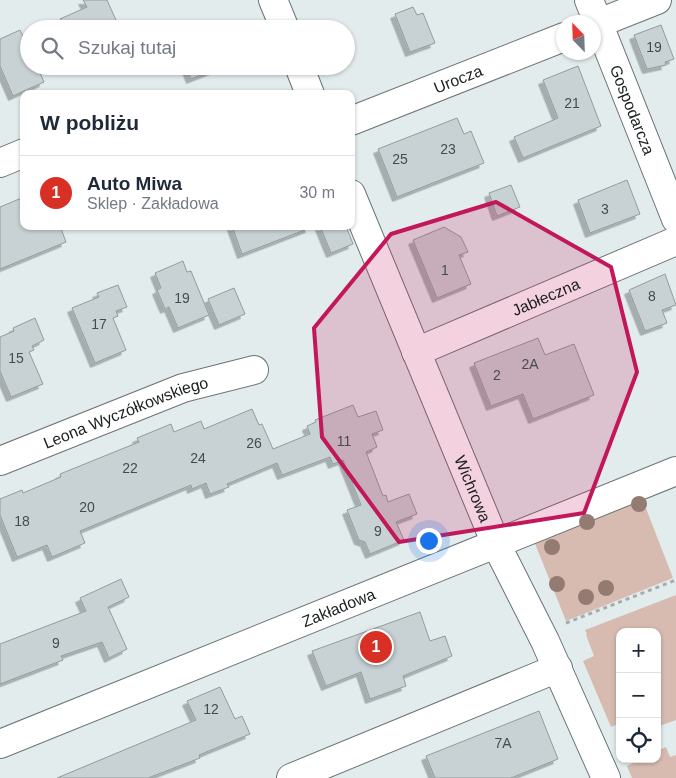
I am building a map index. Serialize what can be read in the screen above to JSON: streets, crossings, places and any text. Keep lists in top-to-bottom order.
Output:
{
  "streets": {
    "street": [
      "Urocza",
      "Gospodarcza",
      "Jabłeczna",
      "Leona Wyczółkowskiego",
      "Wichrowa",
      "Zakładowa"
    ]
  },
  "crossings": [
    ["Jabłeczna", "Wichrowa"],
    ["Wichrowa", "Zakładowa"]
  ],
  "house_numbers": [
    "19",
    "21",
    "23",
    "25",
    "3",
    "1",
    "8",
    "19",
    "17",
    "15",
    "2A",
    "2",
    "11",
    "26",
    "24",
    "22",
    "20",
    "18",
    "9",
    "9",
    "12",
    "7A"
  ],
  "north": "top left",
  "page": {
    "search": "Szukaj tutaj",
    "heading": "W pobliżu",
    "list": [
      {
        "mark": "1",
        "name": "Auto Miwa",
        "note": "Sklep · Zakładowa",
        "value": "30 m"
      }
    ],
    "map_buttons": ["+", "−"],
    "pins": "1"
  }
}
